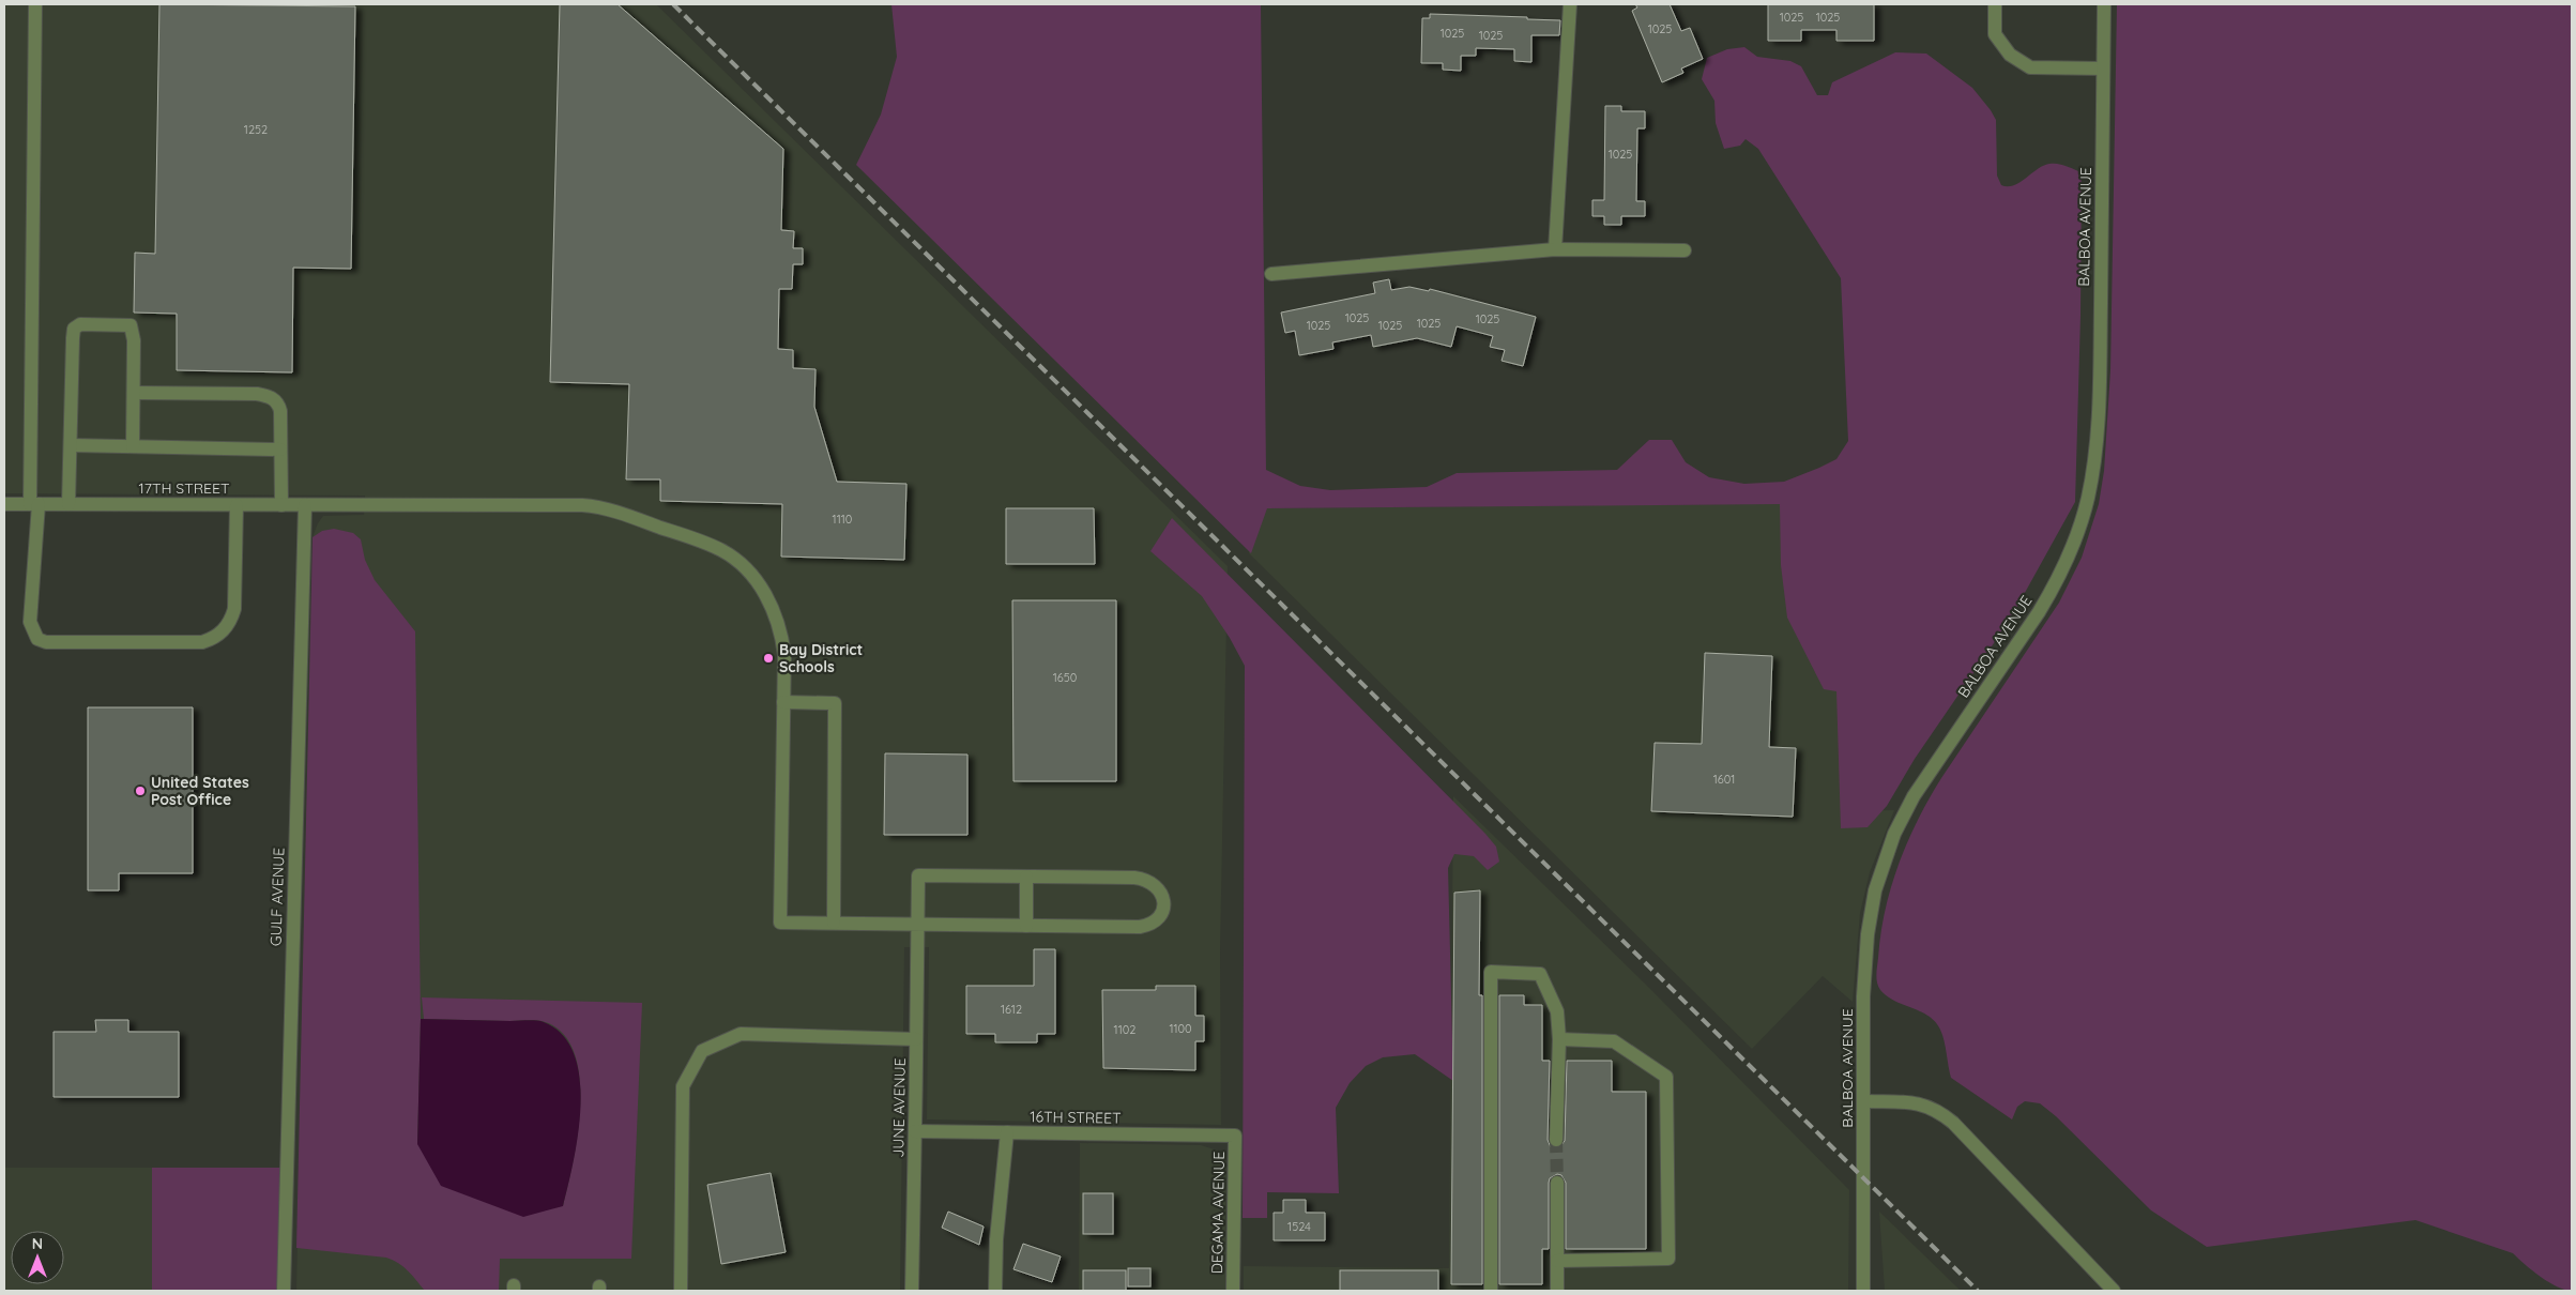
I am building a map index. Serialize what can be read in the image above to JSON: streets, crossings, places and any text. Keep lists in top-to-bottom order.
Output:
{
  "streets": {
    "street": [
      "BALBOA AVENUE",
      "17TH STREET",
      "GULF AVENUE",
      "JUNE AVENUE",
      "16TH STREET",
      "DEGAMA AVENUE"
    ]
  },
  "crossings": [
    ["17TH STREET", "GULF AVENUE"],
    ["JUNE AVENUE", "16TH STREET"],
    ["16TH STREET", "DEGAMA AVENUE"]
  ],
  "places": ["Bay District Schools", "United States Post Office"],
  "house_numbers": [
    "1025",
    "1025",
    "1025",
    "1025",
    "1025",
    "1252",
    "1025",
    "1025",
    "1025",
    "1025",
    "1025",
    "1025",
    "1110",
    "1650",
    "1601",
    "1612",
    "1100",
    "1102",
    "1524"
  ],
  "north": "top"
}
